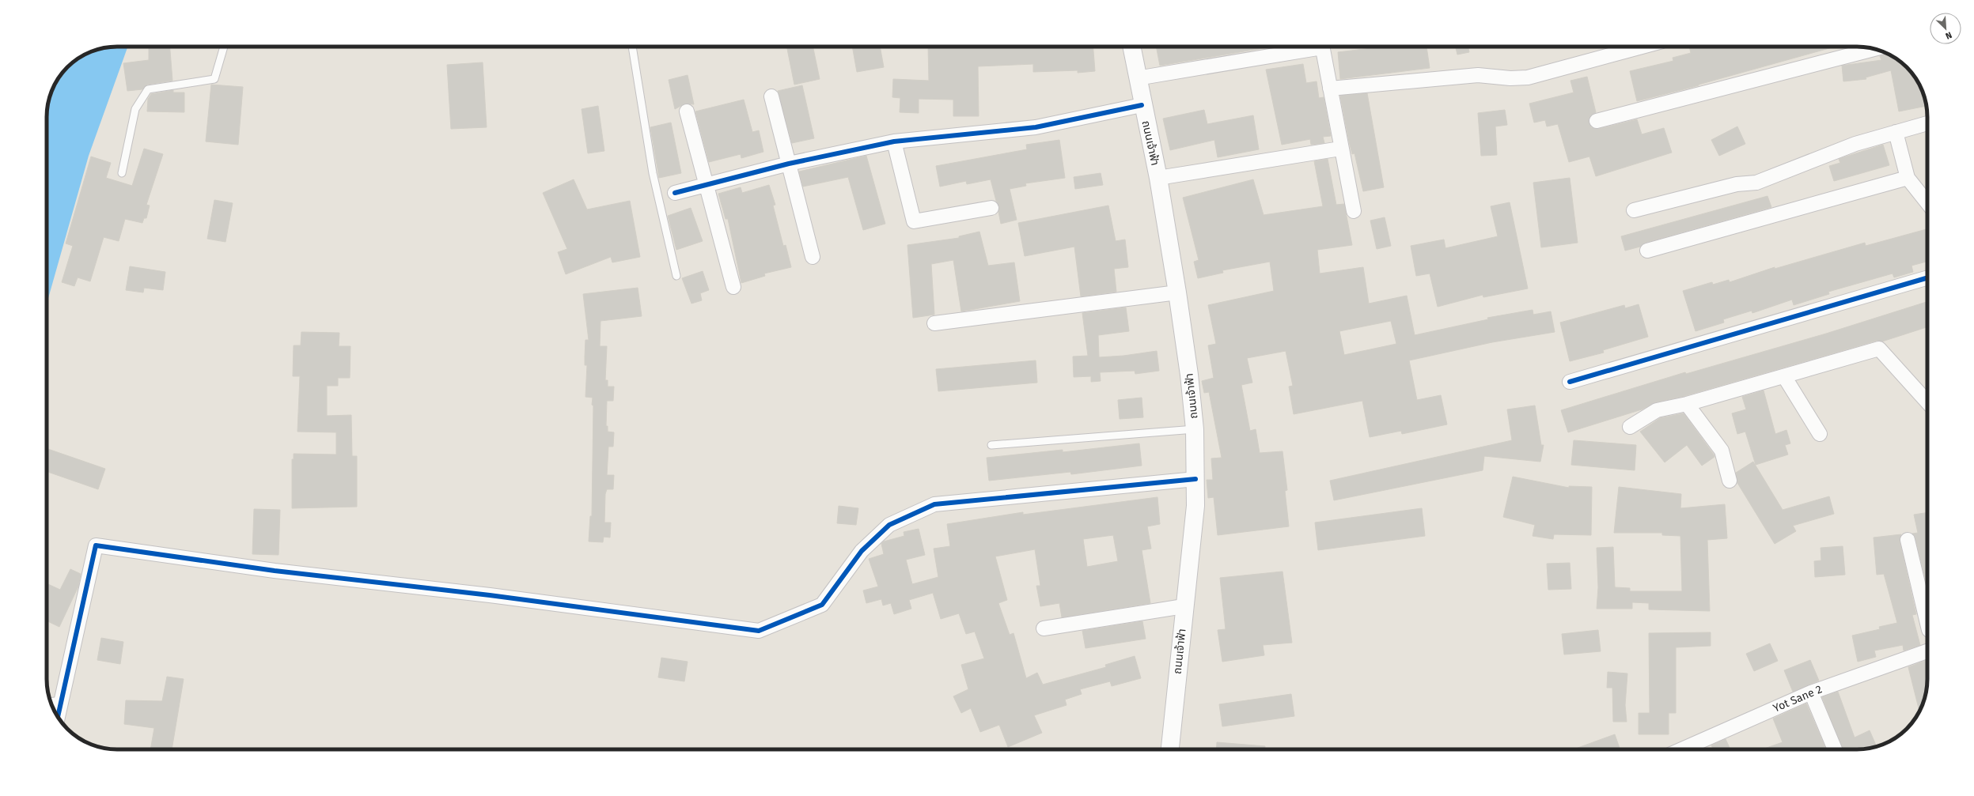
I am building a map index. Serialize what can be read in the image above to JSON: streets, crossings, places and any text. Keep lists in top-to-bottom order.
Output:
{
  "streets": {
    "main road": ["ถนนเจ้าฟ้า"],
    "street": ["Yot Sane 2"]
  },
  "north": "bottom right"
}
